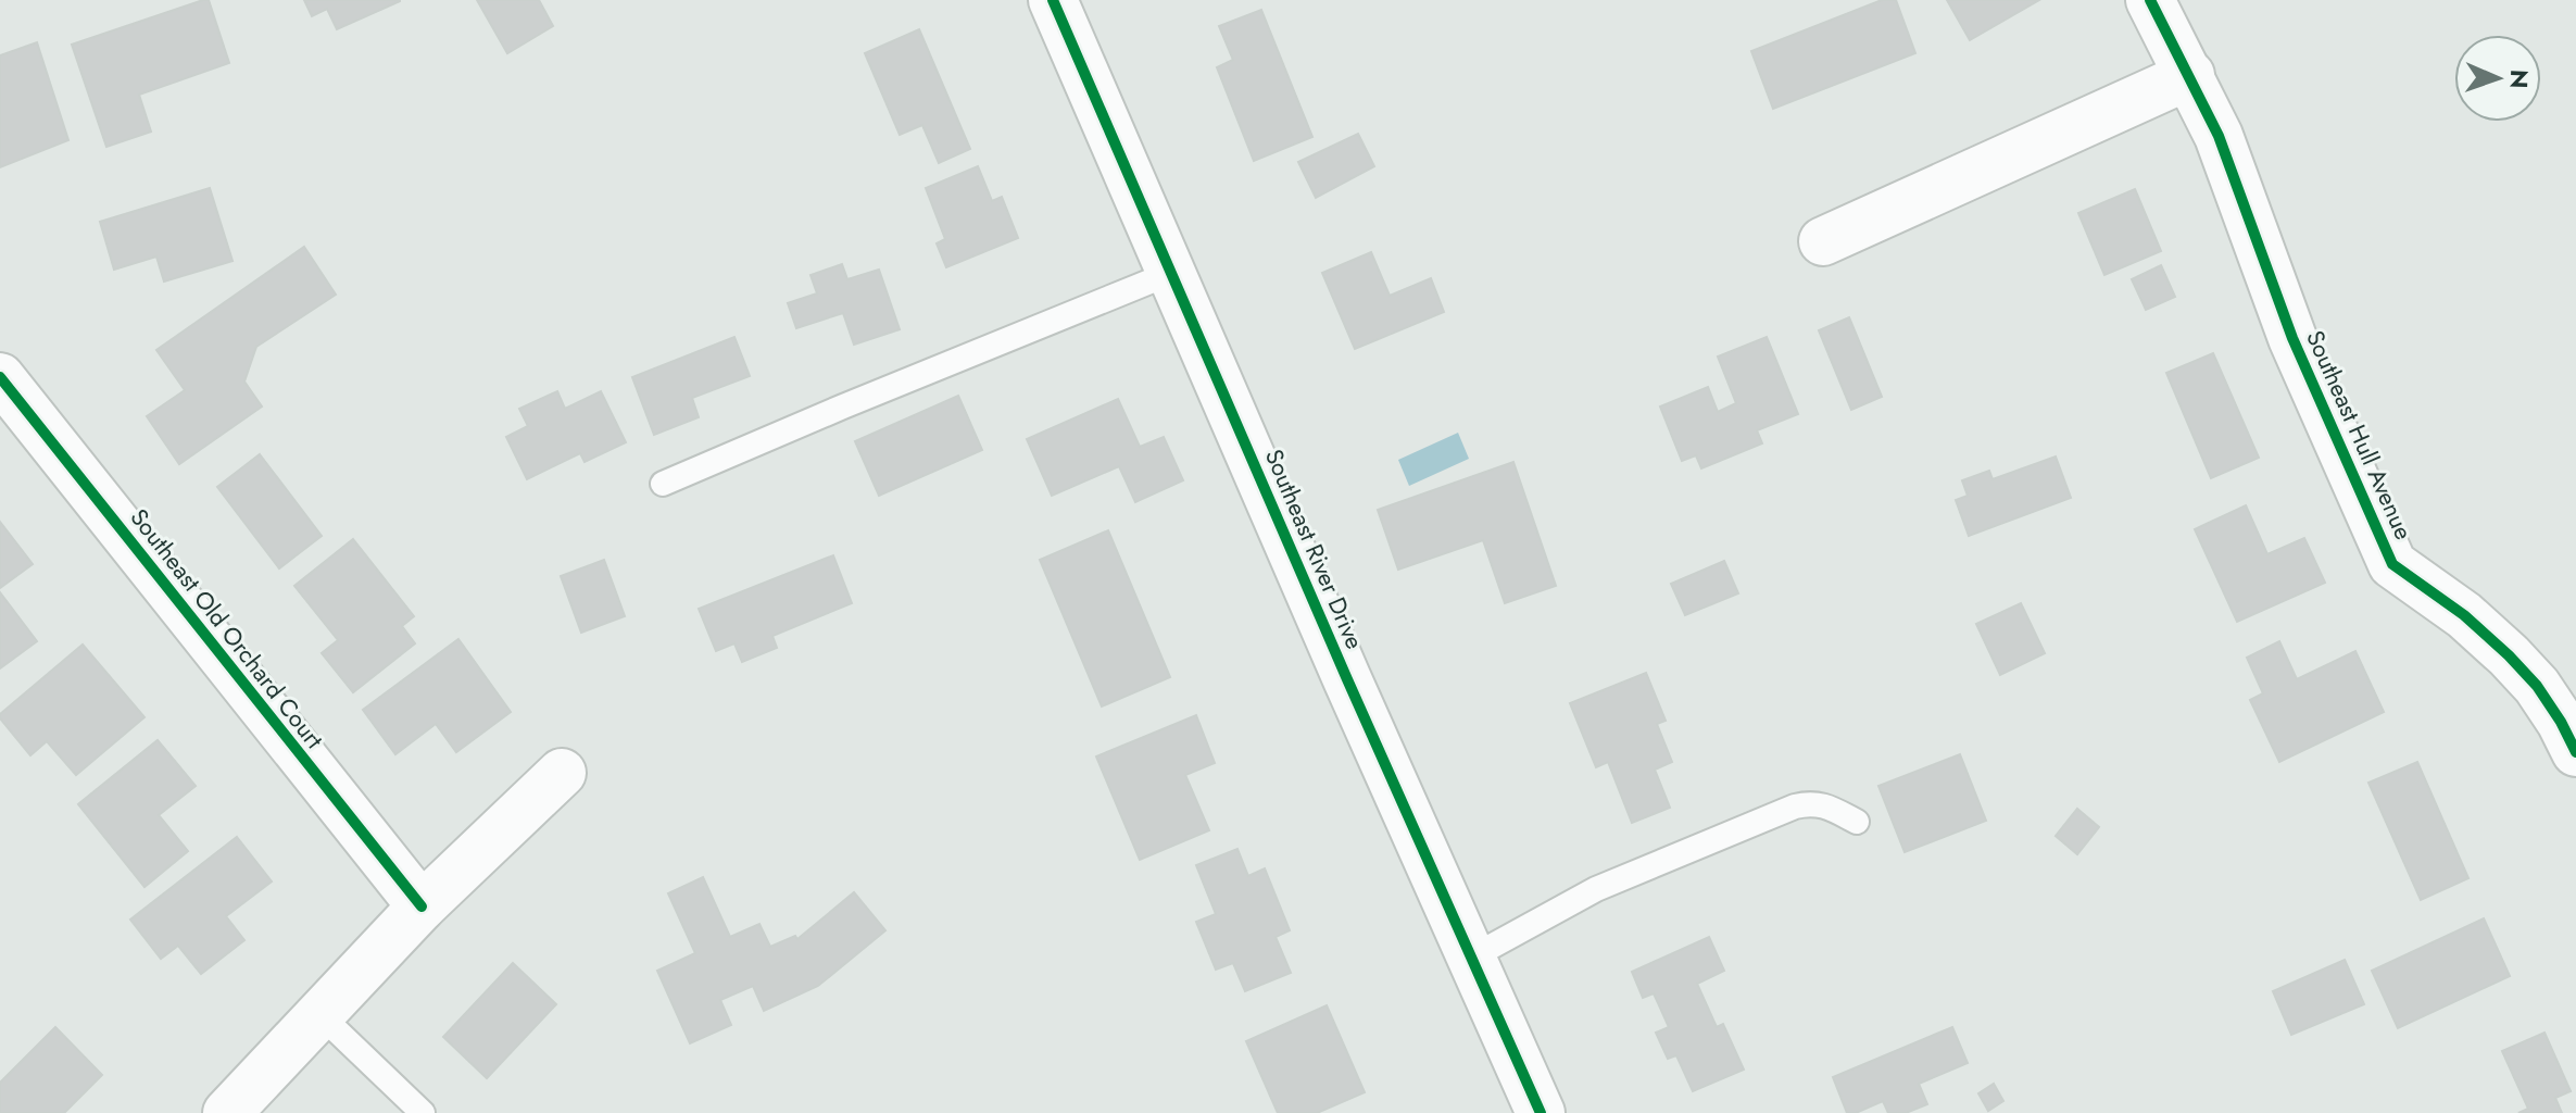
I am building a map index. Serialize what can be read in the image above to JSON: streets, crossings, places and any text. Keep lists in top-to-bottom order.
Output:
{
  "streets": {
    "street": ["Southeast Hull Avenue", "Southeast River Drive", "Southeast Old Orchard Court"]
  },
  "north": "right"
}
